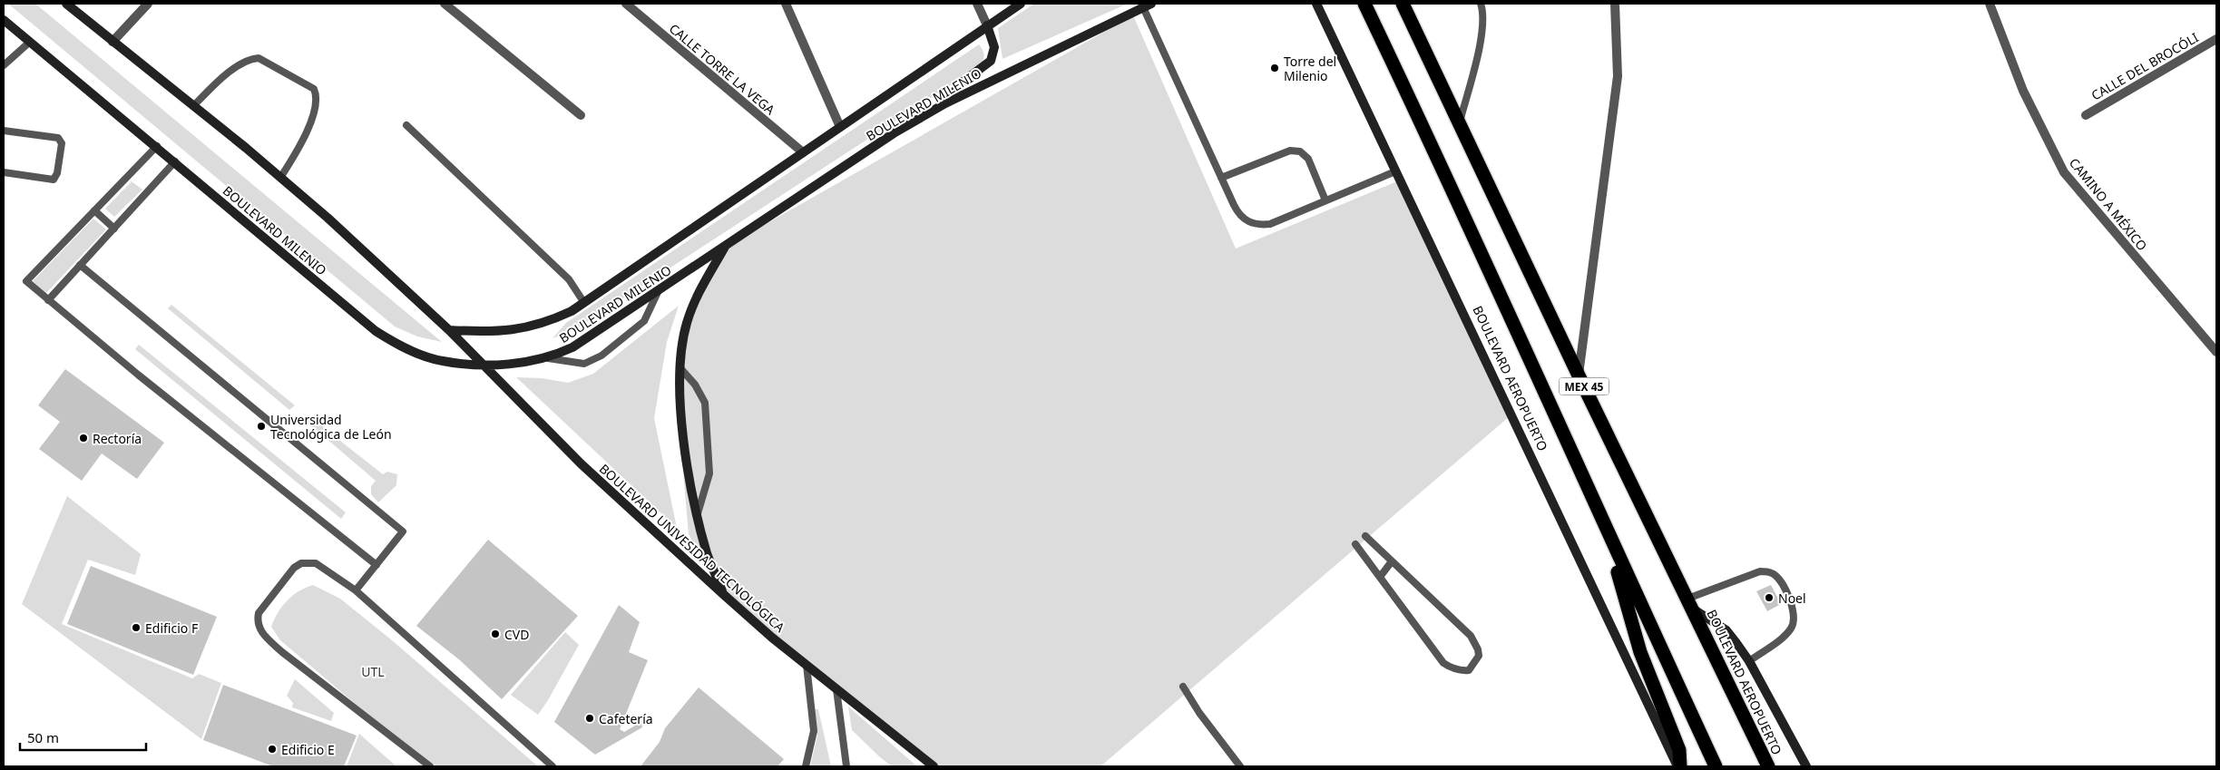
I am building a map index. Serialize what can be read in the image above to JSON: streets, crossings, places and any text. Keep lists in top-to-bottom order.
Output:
{
  "streets": {
    "highway": ["BOULEVARD AEROPUERTO", "MEX 45"],
    "street": [
      "CALLE DEL BROCÓLI",
      "CALLE TORRE LA VEGA",
      "BOULEVARD MILENIO",
      "CAMINO A MÉXICO",
      "BOULEVARD UNIVESIDAD TECNOLÓGICA"
    ]
  },
  "crossings": [
    ["CALLE TORRE LA VEGA", "BOULEVARD MILENIO"],
    ["BOULEVARD MILENIO", "BOULEVARD UNIVESIDAD TECNOLÓGICA"]
  ],
  "parks": ["UTL"],
  "places": [
    "Torre del Milenio",
    "Universidad Tecnológica de León",
    "Rectoría",
    "Noel",
    "Edificio F",
    "CVD",
    "Cafetería",
    "Edificio E"
  ],
  "scale_bar": "50 m"
}
